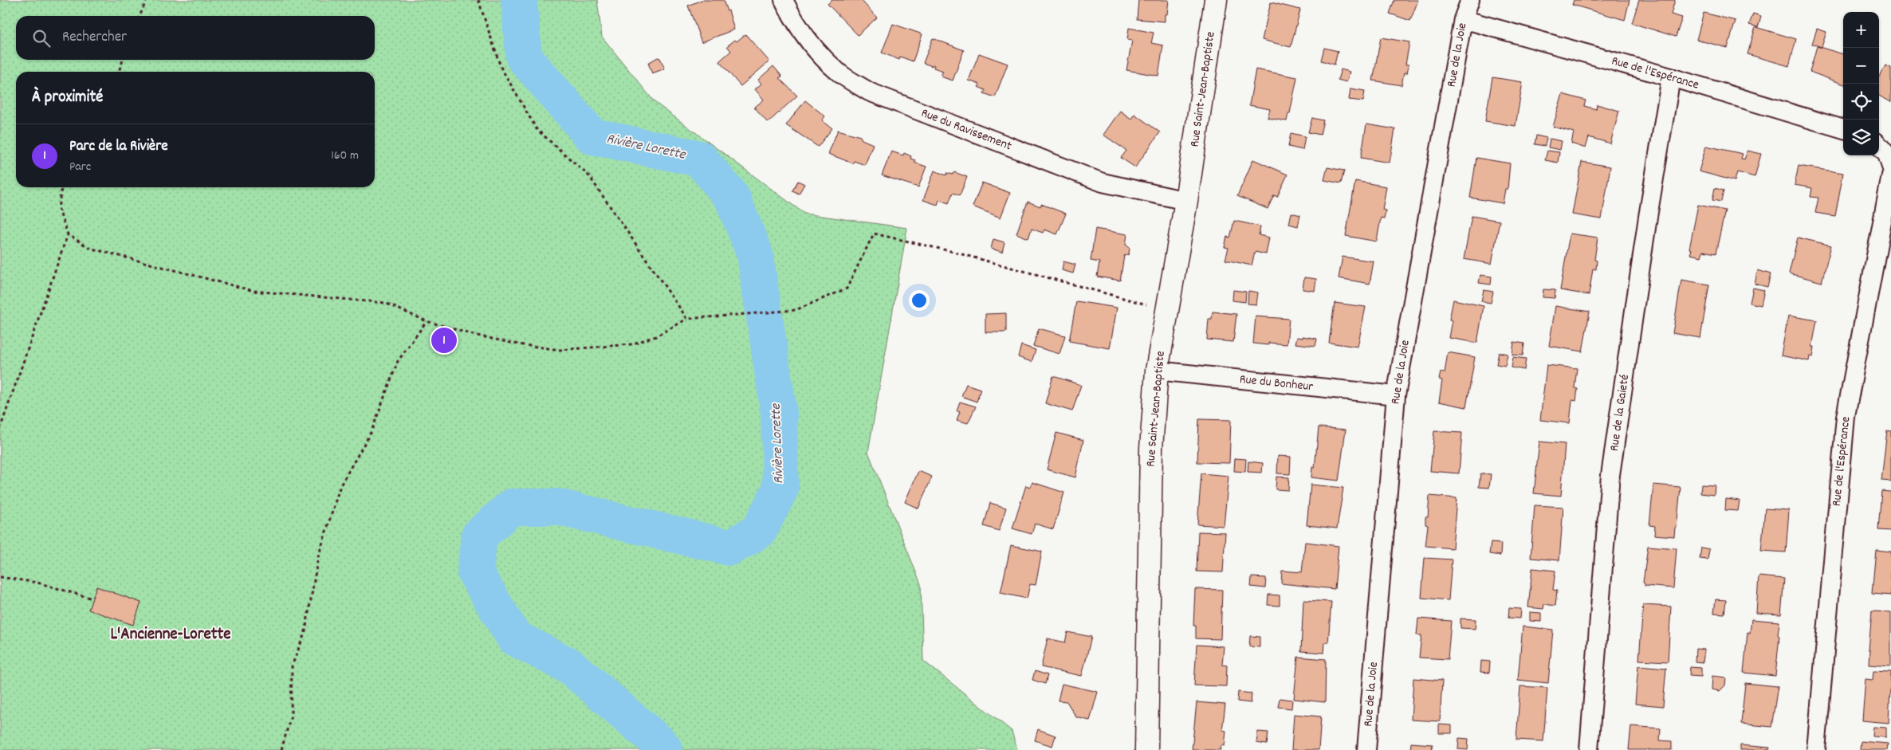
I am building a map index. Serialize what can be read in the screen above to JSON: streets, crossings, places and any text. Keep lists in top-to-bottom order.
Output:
{
  "streets": {
    "street": [
      "Rue de la Joie",
      "Rue de l'Espérance",
      "Rue Saint-Jean-Baptiste",
      "Rue du Ravissement",
      "Rue du Bonheur",
      "Rue de la Gaieté"
    ]
  },
  "crossings": [
    ["Rue de la Joie", "Rue de l'Espérance"],
    ["Rue de la Joie", "Rue du Bonheur"],
    ["Rue de l'Espérance", "Rue de la Gaieté"],
    ["Rue Saint-Jean-Baptiste", "Rue du Ravissement"],
    ["Rue Saint-Jean-Baptiste", "Rue du Bonheur"]
  ],
  "districts": ["L'Ancienne-Lorette"],
  "water": ["Rivière Lorette"],
  "page": {
    "map_buttons": ["+", "−"],
    "search": "Rechercher",
    "heading": "À proximité",
    "list": [
      {
        "mark": "1",
        "name": "Parc de la Rivière",
        "note": "Parc",
        "value": "160 m"
      }
    ],
    "pins": "1"
  }
}
